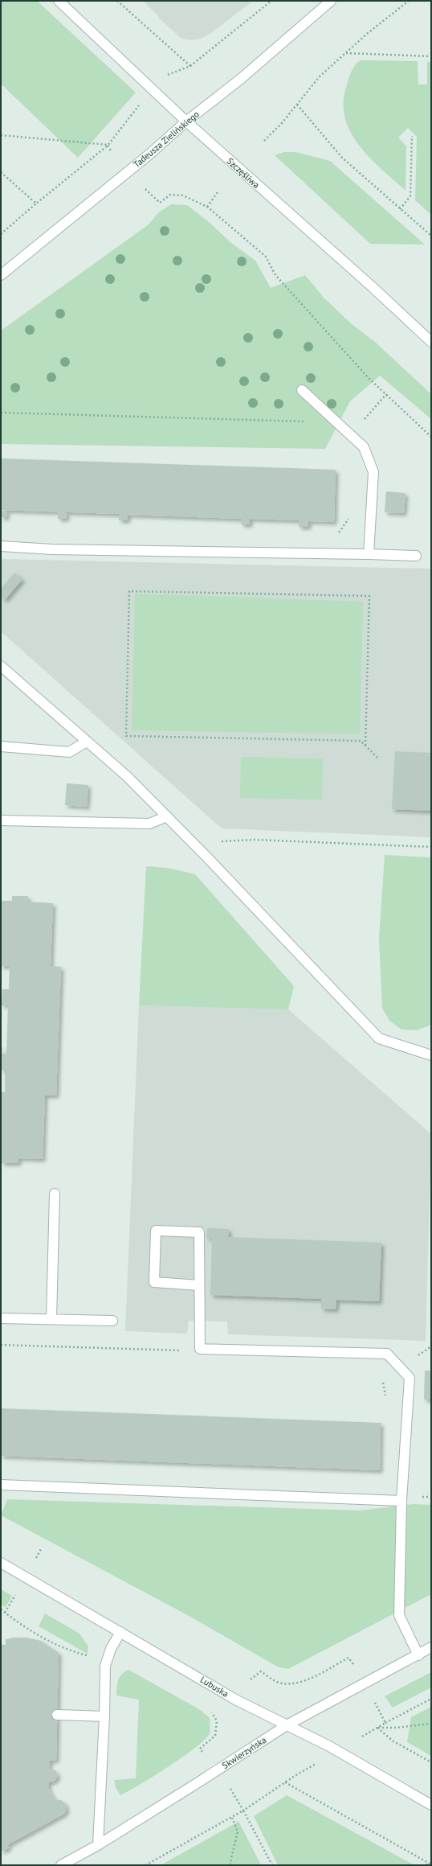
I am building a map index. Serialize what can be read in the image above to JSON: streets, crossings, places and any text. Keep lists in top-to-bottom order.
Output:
{
  "streets": {
    "street": [
      "Tadeusza Zielińskiego",
      "Szczęśliwa",
      "Lubuska",
      "Skwierzyńska"
    ]
  },
  "crossings": [
    ["Tadeusza Zielińskiego", "Szczęśliwa"],
    ["Lubuska", "Skwierzyńska"]
  ]
}
